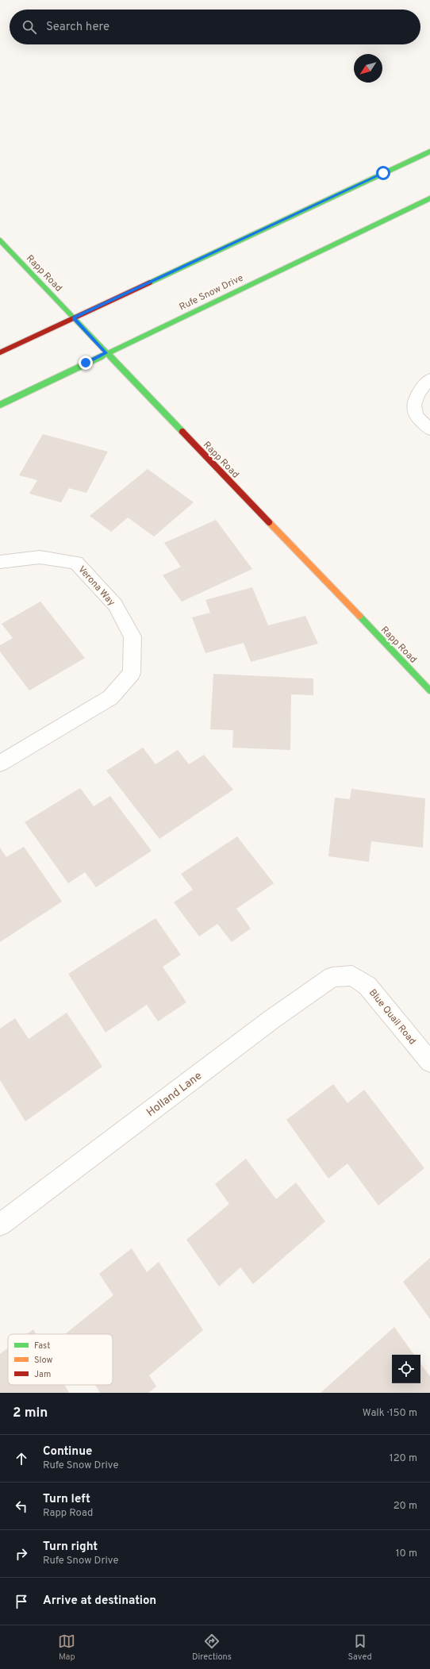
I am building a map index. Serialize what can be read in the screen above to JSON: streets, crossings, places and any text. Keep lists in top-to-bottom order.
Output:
{
  "streets": {
    "main road": ["Rapp Road", "Rufe Snow Drive"],
    "street": ["Verona Way", "Blue Quail Road", "Holland Lane"]
  },
  "crossings": [
    ["Rapp Road", "Rufe Snow Drive"],
    ["Blue Quail Road", "Holland Lane"]
  ],
  "legend": ["Fast", "Slow", "Jam"],
  "north": "bottom left",
  "page": {
    "search": "Search here",
    "heading": ["2 min", "Walk · 150 m"],
    "list": [
      ["Continue", "Rufe Snow Drive", "120 m"],
      ["Turn left", "Rapp Road", "20 m"],
      ["Turn right", "Rufe Snow Drive", "10 m"],
      "Arrive at destination"
    ],
    "nav": ["Map", "Directions", "Saved"]
  }
}
